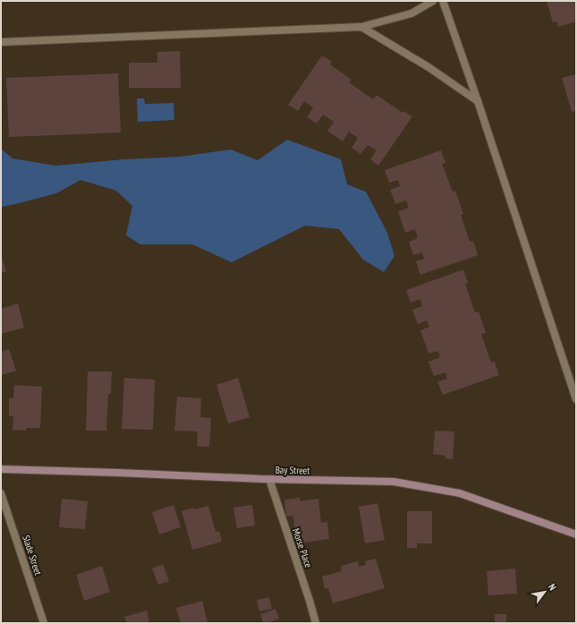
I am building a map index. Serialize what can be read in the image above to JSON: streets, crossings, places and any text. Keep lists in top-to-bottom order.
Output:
{
  "streets": {
    "main road": ["Bay Street"],
    "street": ["Morse Place", "Slade Street"]
  },
  "crossings": [
    ["Bay Street", "Morse Place"]
  ],
  "north": "top right"
}
